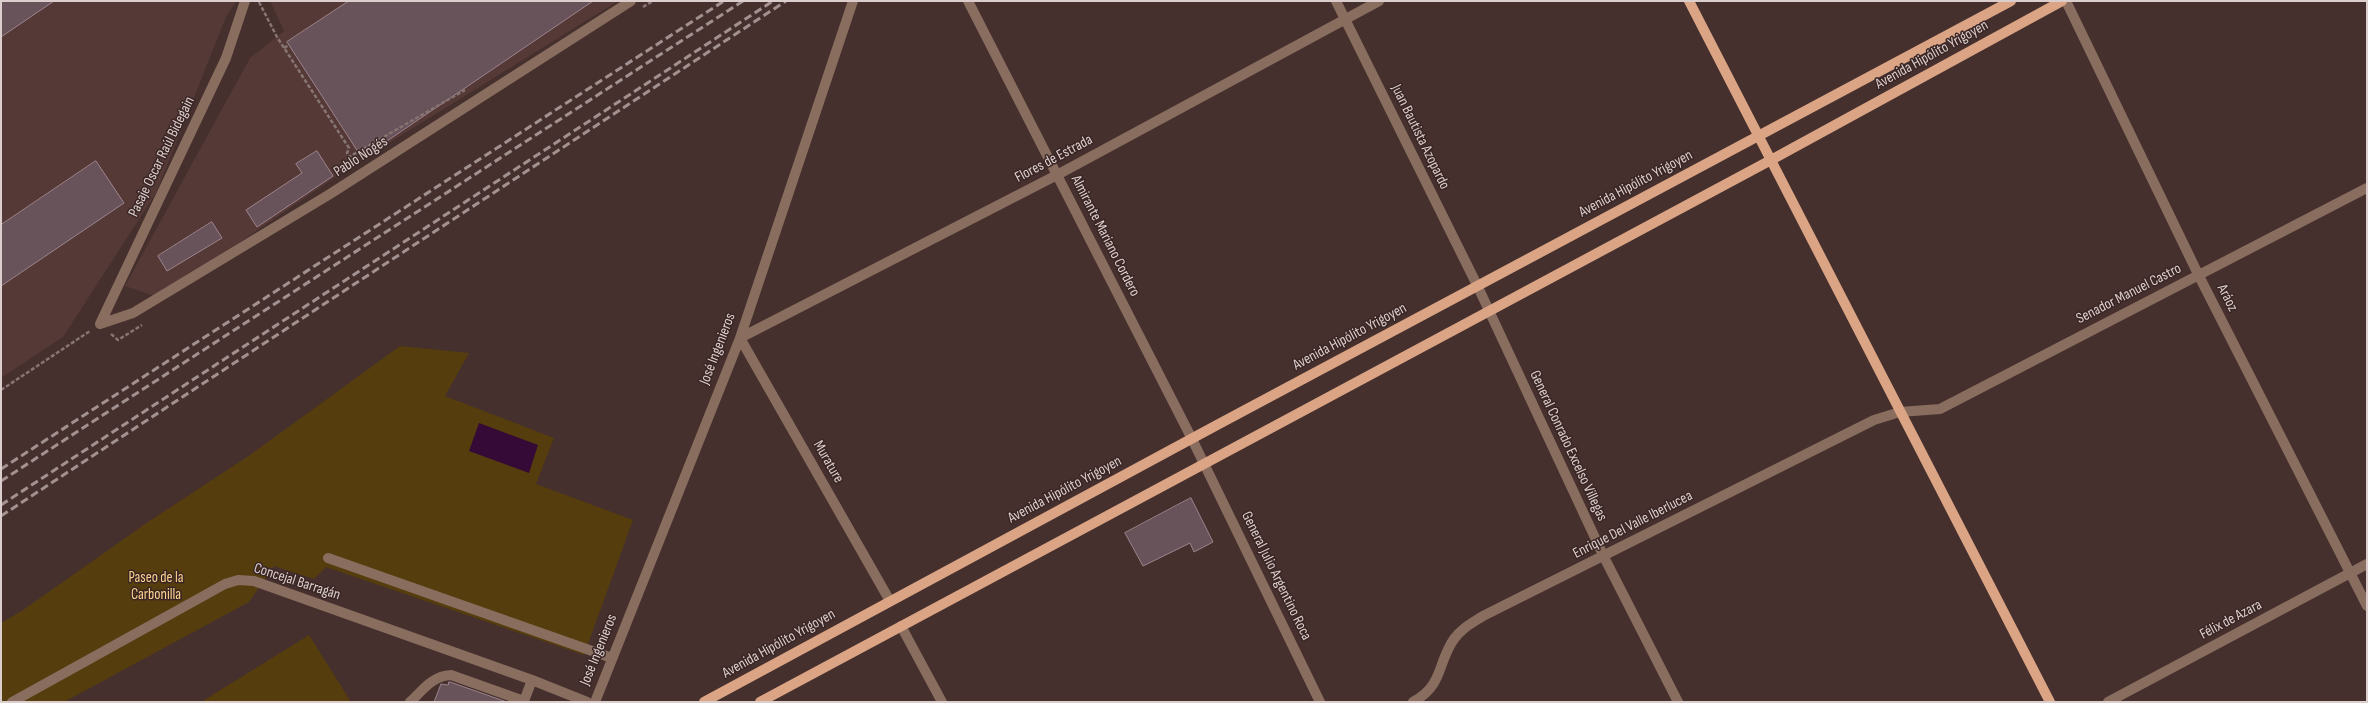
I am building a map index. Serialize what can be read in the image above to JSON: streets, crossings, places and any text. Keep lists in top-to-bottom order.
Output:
{
  "streets": {
    "main road": ["Avenida Hipólito Yrigoyen"],
    "street": [
      "Juan Bautista Azopardo",
      "Pasaje Oscar Raúl Bidegain",
      "Pablo Nogés",
      "Flores de Estrada",
      "Almirante Mariano Cordero",
      "Senador Manuel Castro",
      "Aráoz",
      "José Ingenieros",
      "General Conrado Excelso Villegas",
      "Murature",
      "Enrique Del Valle Iberlucea",
      "General Julio Argentino Roca",
      "Concejal Barragán",
      "Félix de Azara"
    ]
  },
  "crossings": [
    ["Avenida Hipólito Yrigoyen", "Juan Bautista Azopardo"],
    ["Avenida Hipólito Yrigoyen", "Almirante Mariano Cordero"],
    ["Avenida Hipólito Yrigoyen", "General Conrado Excelso Villegas"],
    ["Avenida Hipólito Yrigoyen", "Murature"],
    ["Avenida Hipólito Yrigoyen", "General Julio Argentino Roca"],
    ["Juan Bautista Azopardo", "Flores de Estrada"],
    ["Juan Bautista Azopardo", "General Conrado Excelso Villegas"],
    ["Pasaje Oscar Raúl Bidegain", "Pablo Nogés"],
    ["Flores de Estrada", "Almirante Mariano Cordero"],
    ["Flores de Estrada", "José Ingenieros"],
    ["Flores de Estrada", "Murature"],
    ["Almirante Mariano Cordero", "General Julio Argentino Roca"],
    ["Senador Manuel Castro", "Aráoz"],
    ["Senador Manuel Castro", "Enrique Del Valle Iberlucea"],
    ["Aráoz", "Félix de Azara"],
    ["José Ingenieros", "Murature"],
    ["General Conrado Excelso Villegas", "Enrique Del Valle Iberlucea"]
  ],
  "parks": ["Paseo de la Carbonilla"]
}
